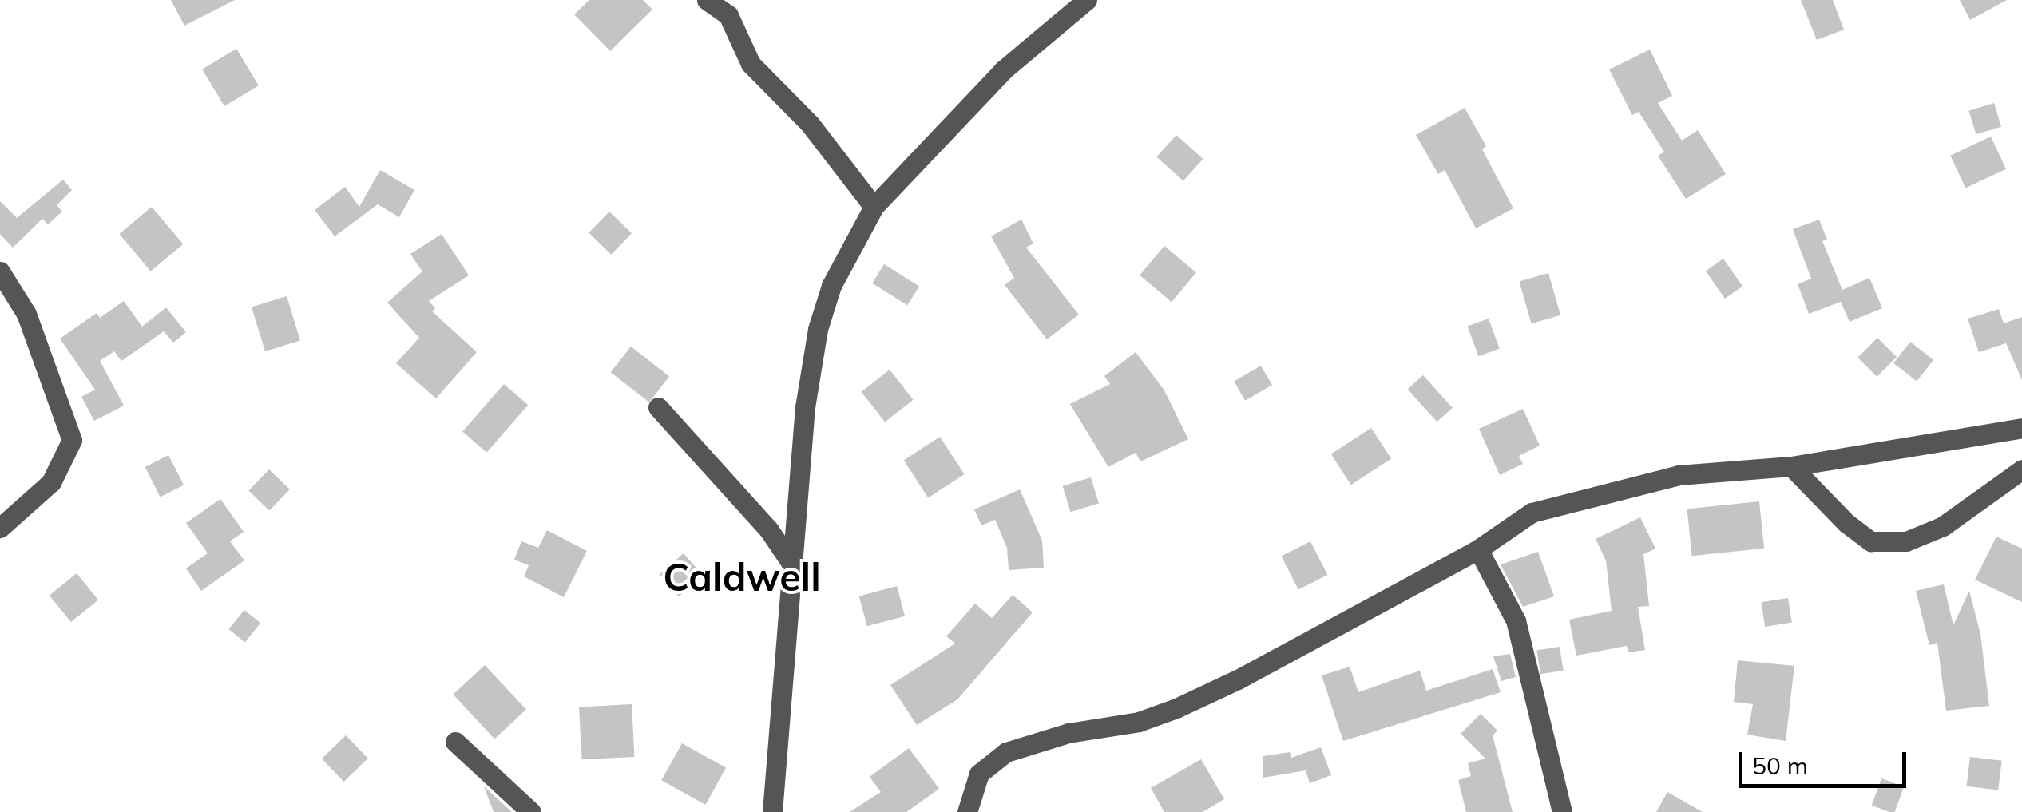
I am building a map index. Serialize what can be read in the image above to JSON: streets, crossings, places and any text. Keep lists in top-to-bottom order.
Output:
{
  "districts": ["Caldwell"],
  "scale_bar": "50 m"
}
